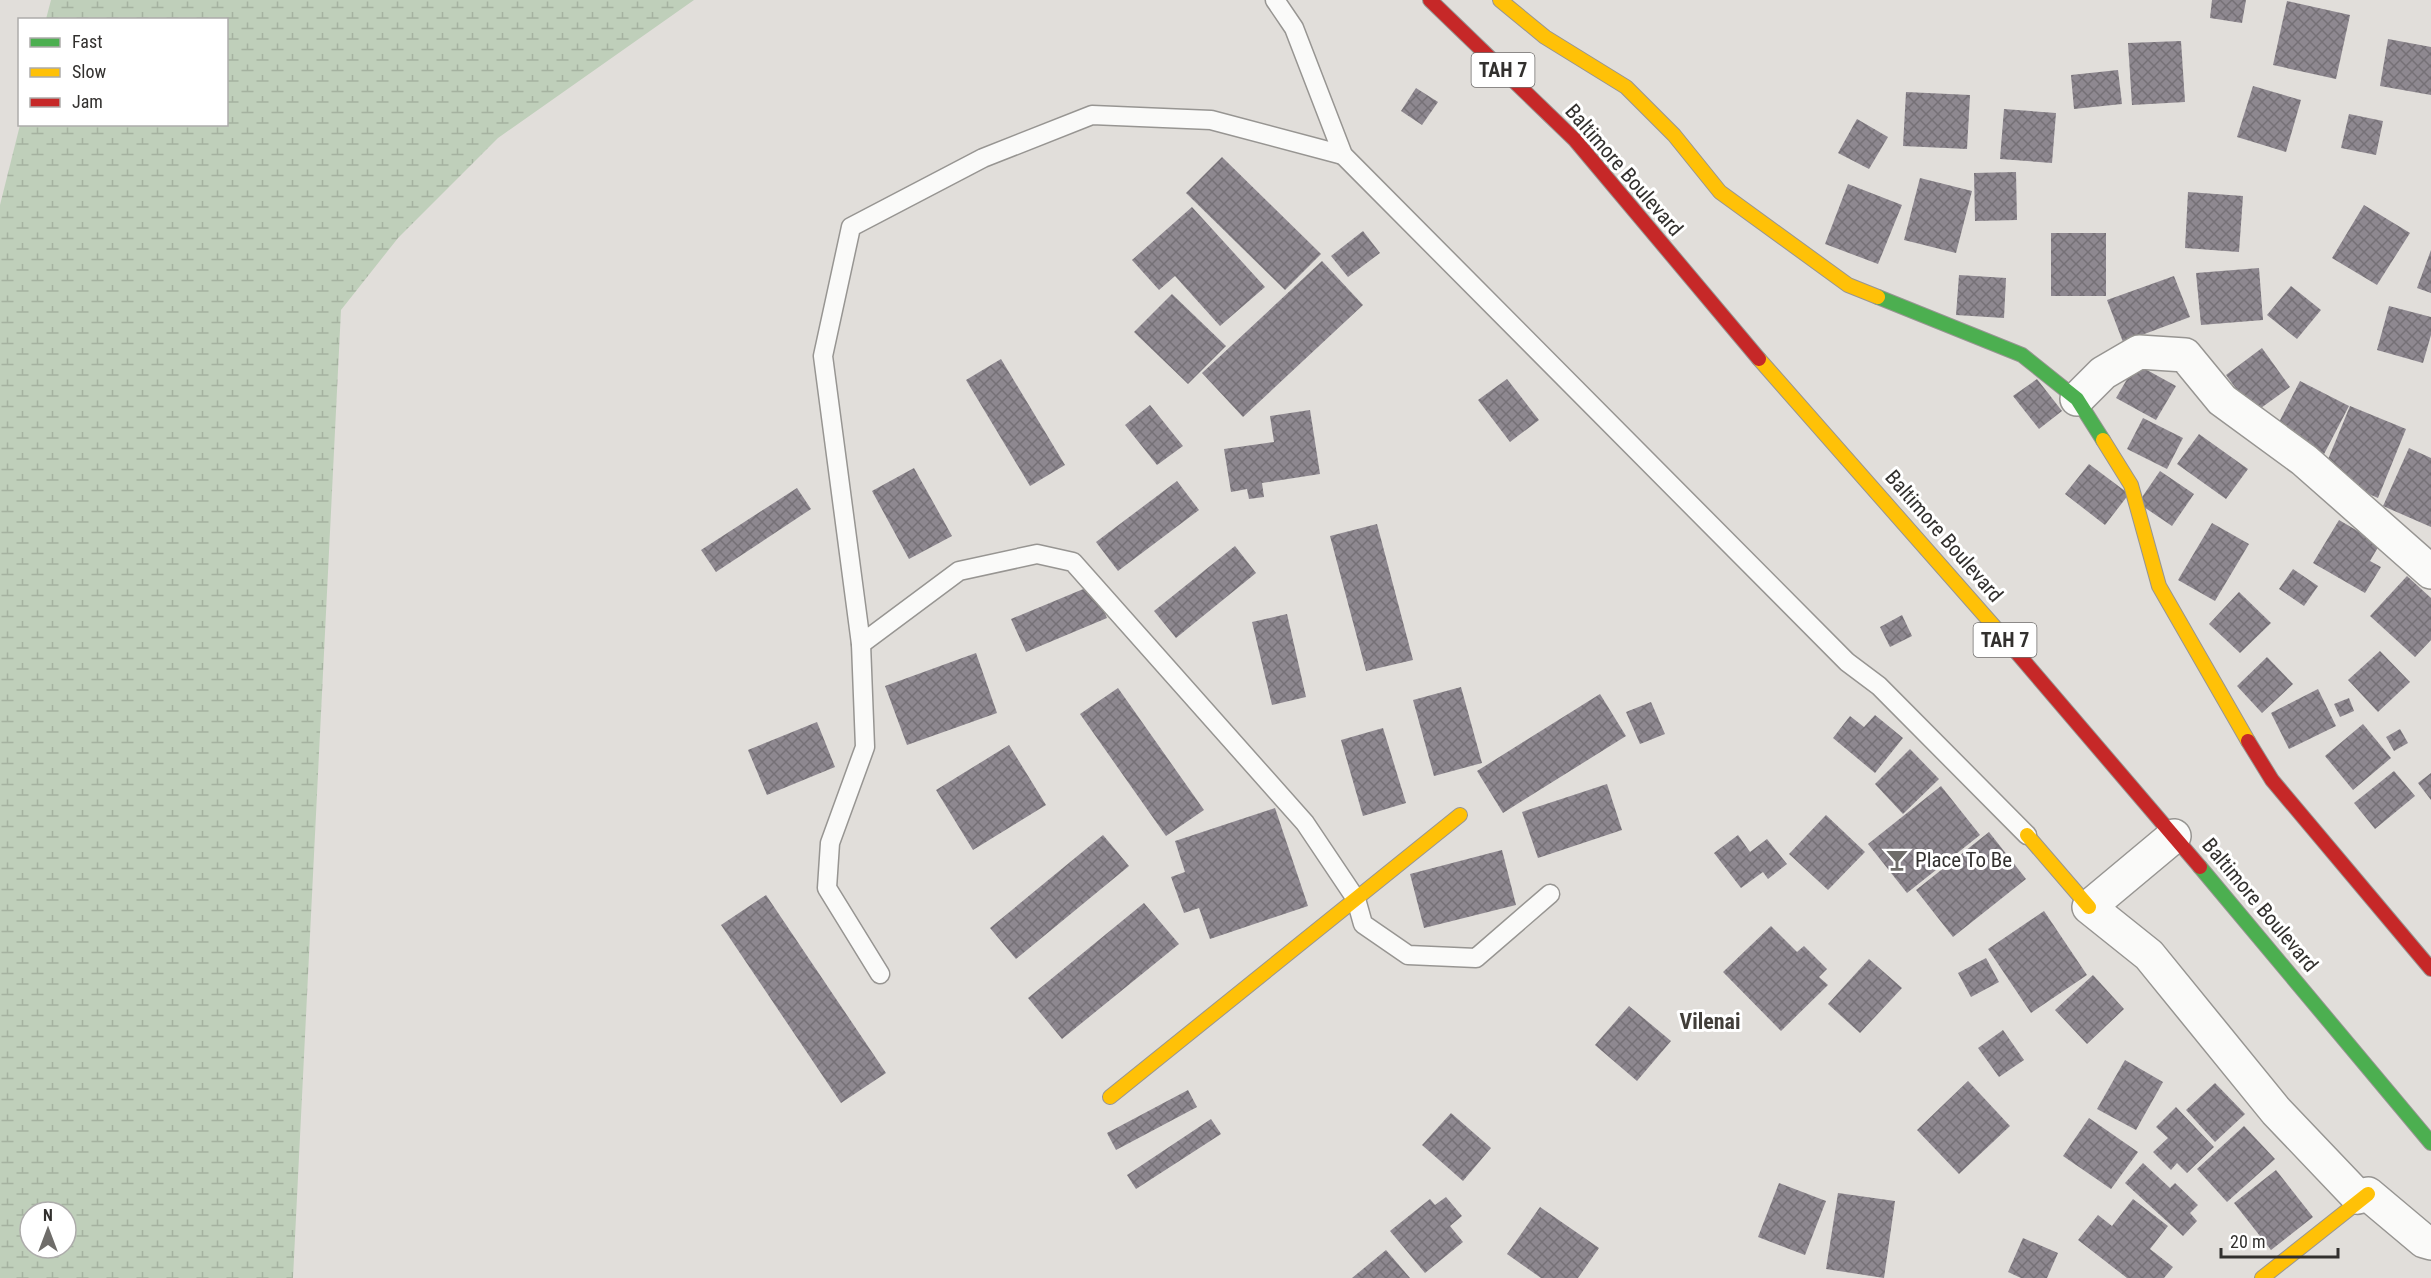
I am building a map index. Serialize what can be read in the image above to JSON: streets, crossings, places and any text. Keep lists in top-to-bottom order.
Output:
{
  "streets": {
    "main road": ["TAH 7", "Baltimore Boulevard"]
  },
  "districts": ["Vilenai"],
  "places": {
    "bar": ["Place To Be"]
  },
  "legend": ["Fast", "Slow", "Jam"],
  "scale_bar": "20 m",
  "north": "top"
}
